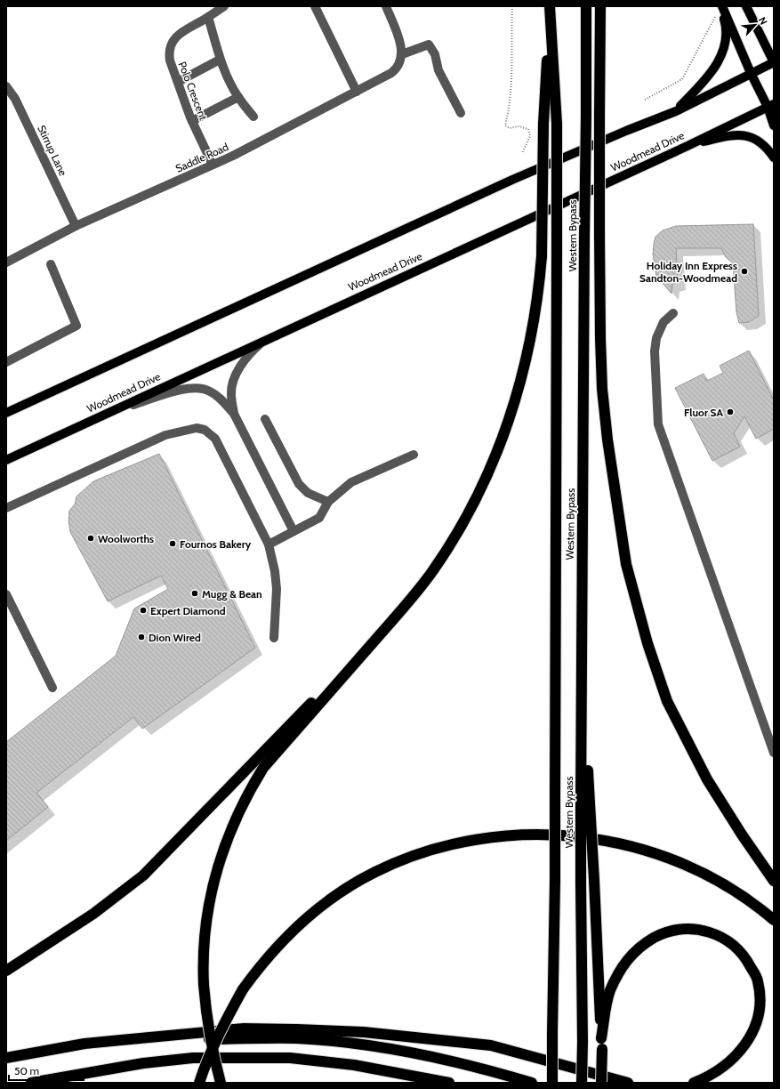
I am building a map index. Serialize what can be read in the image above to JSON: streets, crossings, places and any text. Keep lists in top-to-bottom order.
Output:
{
  "streets": {
    "highway": ["Western Bypass"],
    "main road": ["Woodmead Drive"],
    "street": ["Polo Crescent", "Stirrup Lane", "Saddle Road"]
  },
  "crossings": [
    ["Polo Crescent", "Saddle Road"],
    ["Stirrup Lane", "Saddle Road"]
  ],
  "places": [
    "Holiday Inn Express Sandton-Woodmead",
    "Fluor SA",
    "Woolworths",
    "Fournos Bakery",
    "Mugg & Bean",
    "Expert Diamond",
    "Dion Wired"
  ],
  "scale_bar": "50 m",
  "north": "top right"
}
